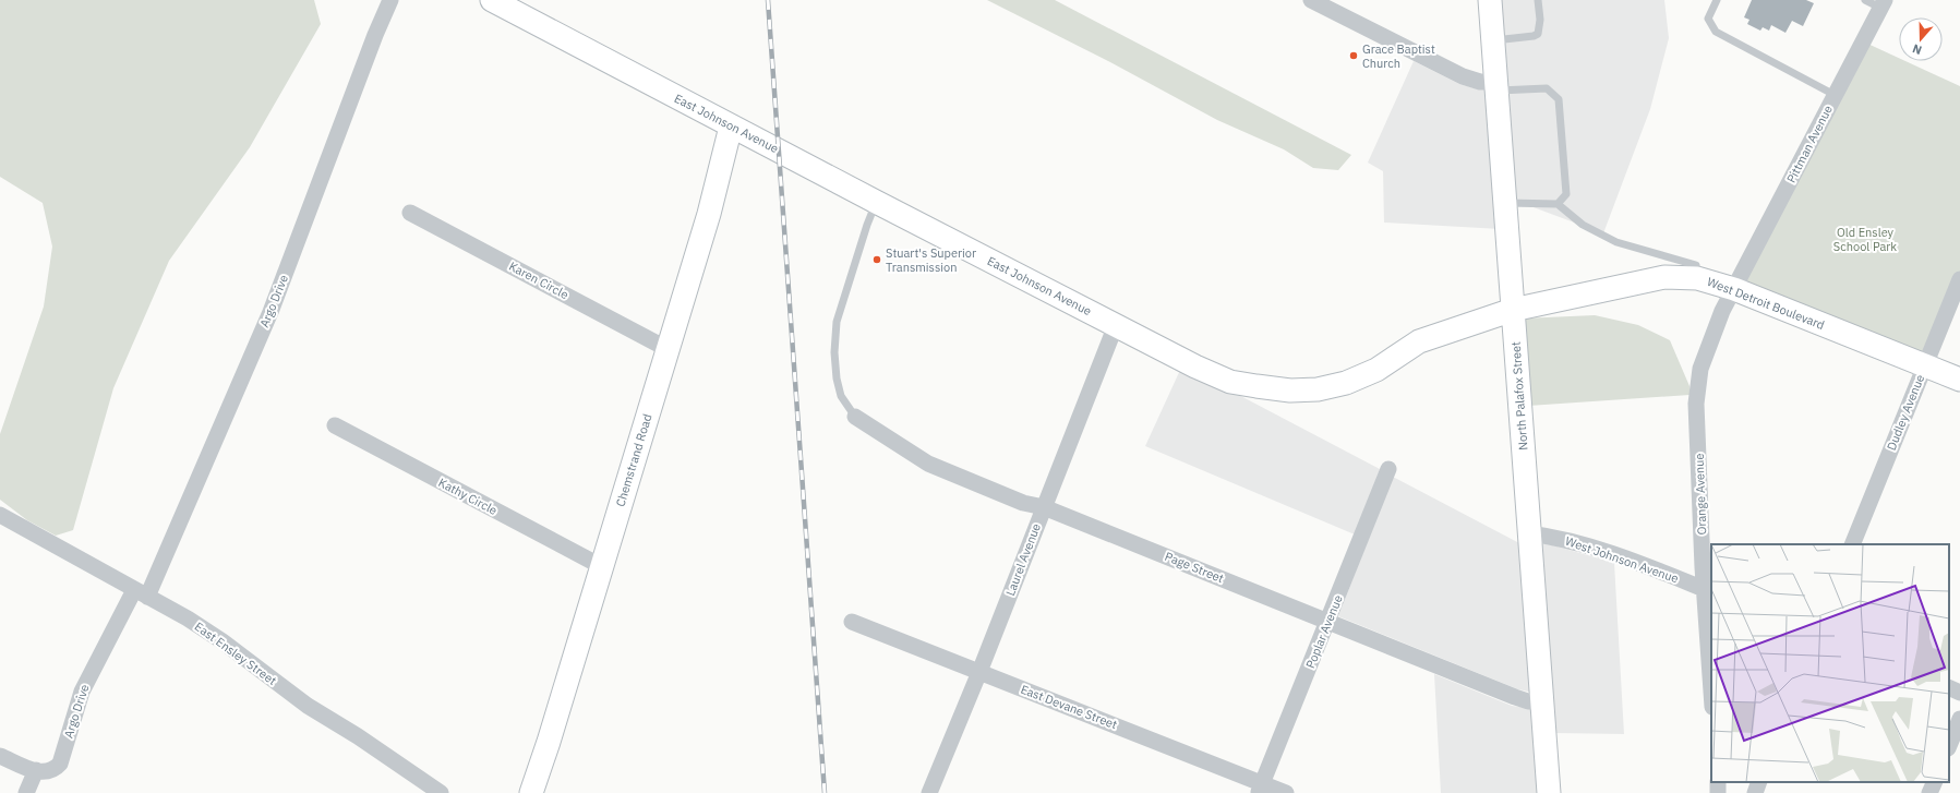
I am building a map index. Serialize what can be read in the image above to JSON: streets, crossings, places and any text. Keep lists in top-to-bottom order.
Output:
{
  "streets": {
    "main road": [
      "East Johnson Avenue",
      "West Detroit Boulevard",
      "North Palafox Street",
      "Chemstrand Road"
    ],
    "street": [
      "Pittman Avenue",
      "Karen Circle",
      "Argo Drive",
      "Dudley Avenue",
      "Orange Avenue",
      "Kathy Circle",
      "Laurel Avenue",
      "West Johnson Avenue",
      "Page Street",
      "Poplar Avenue",
      "East Ensley Street",
      "East Devane Street"
    ]
  },
  "crossings": [
    ["East Johnson Avenue", "West Detroit Boulevard"],
    ["East Johnson Avenue", "North Palafox Street"],
    ["East Johnson Avenue", "Chemstrand Road"],
    ["East Johnson Avenue", "Laurel Avenue"],
    ["Pittman Avenue", "West Detroit Boulevard"],
    ["Pittman Avenue", "Orange Avenue"],
    ["Karen Circle", "Chemstrand Road"],
    ["Argo Drive", "East Ensley Street"],
    ["West Detroit Boulevard", "North Palafox Street"],
    ["West Detroit Boulevard", "Dudley Avenue"],
    ["West Detroit Boulevard", "Orange Avenue"],
    ["North Palafox Street", "West Johnson Avenue"],
    ["North Palafox Street", "Page Street"],
    ["Chemstrand Road", "Kathy Circle"],
    ["Orange Avenue", "West Johnson Avenue"],
    ["Laurel Avenue", "Page Street"],
    ["Laurel Avenue", "East Devane Street"],
    ["Page Street", "Poplar Avenue"],
    ["Poplar Avenue", "East Devane Street"]
  ],
  "parks": ["Old Ensley School Park"],
  "places": ["Grace Baptist Church", "Stuart's Superior Transmission"],
  "north": "bottom"
}
